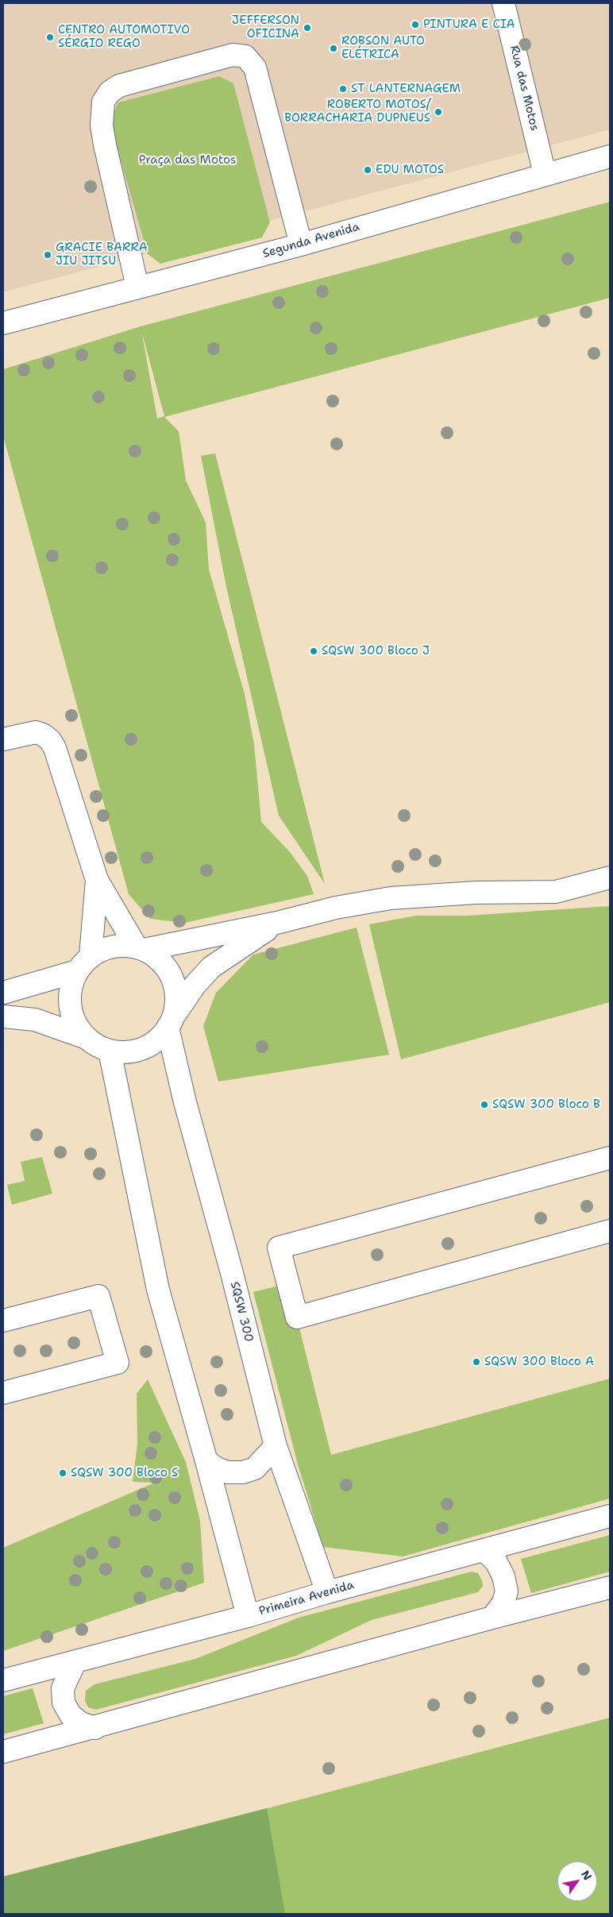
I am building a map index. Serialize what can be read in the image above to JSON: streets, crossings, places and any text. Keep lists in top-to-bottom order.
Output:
{
  "streets": {
    "street": [
      "Rua das Motos",
      "Segunda Avenida",
      "SQSW 300",
      "Primeira Avenida"
    ]
  },
  "crossings": [
    ["Rua das Motos", "Segunda Avenida"],
    ["SQSW 300", "Primeira Avenida"]
  ],
  "parks": ["Praça das Motos"],
  "places": [
    "PINTURA E CIA",
    "JEFFERSON OFICINA",
    "CENTRO AUTOMOTIVO SÉRGIO REGO",
    "ROBSON AUTO ELÉTRICA",
    "ST LANTERNAGEM",
    "ROBERTO MOTOS/ BORRACHARIA DUPNEUS",
    "EDU MOTOS",
    "GRACIE BARRA JIU JITSU",
    "SQSW 300 Bloco J",
    "SQSW 300 Bloco B",
    "SQSW 300 Bloco A",
    "SQSW 300 Bloco S"
  ],
  "north": "top right"
}
